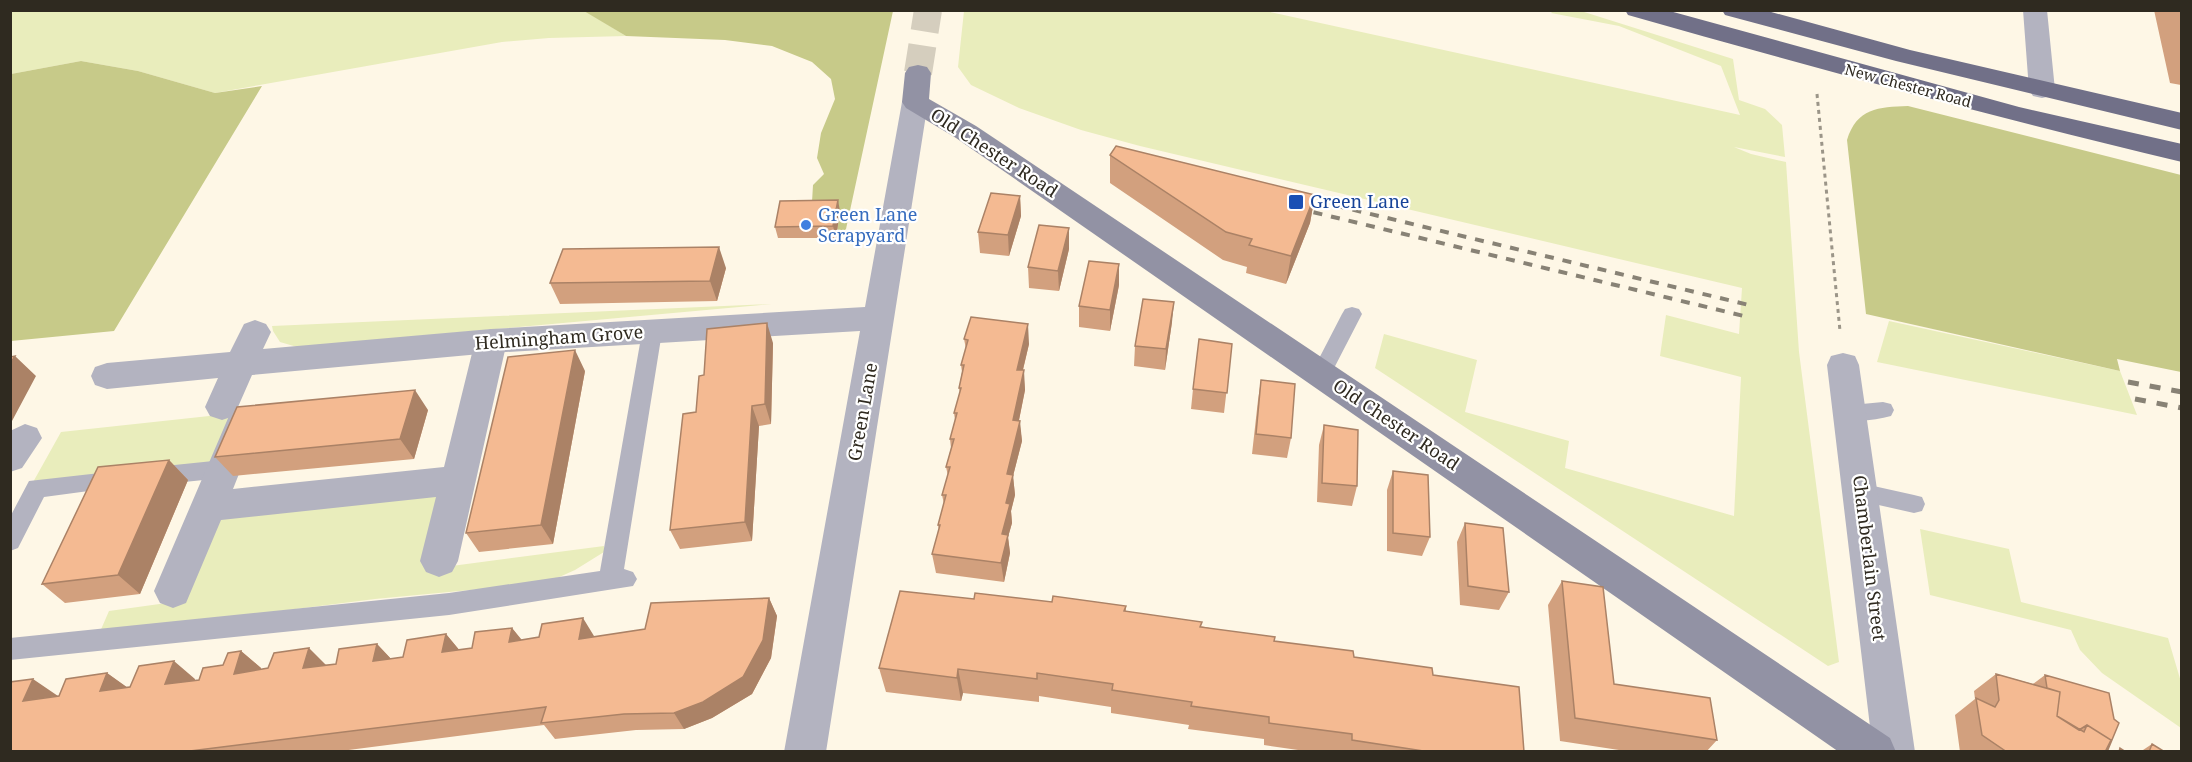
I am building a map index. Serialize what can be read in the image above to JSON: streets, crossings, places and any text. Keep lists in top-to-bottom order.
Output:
{
  "streets": {
    "highway": ["New Chester Road"],
    "main road": ["Old Chester Road"],
    "street": ["Helmingham Grove", "Green Lane", "Chamberlain Street"]
  },
  "crossings": [
    ["Old Chester Road", "Green Lane"],
    ["Helmingham Grove", "Green Lane"]
  ],
  "places": {
    "transit": ["Green Lane"],
    "other": ["Green Lane Scrapyard"]
  }
}
